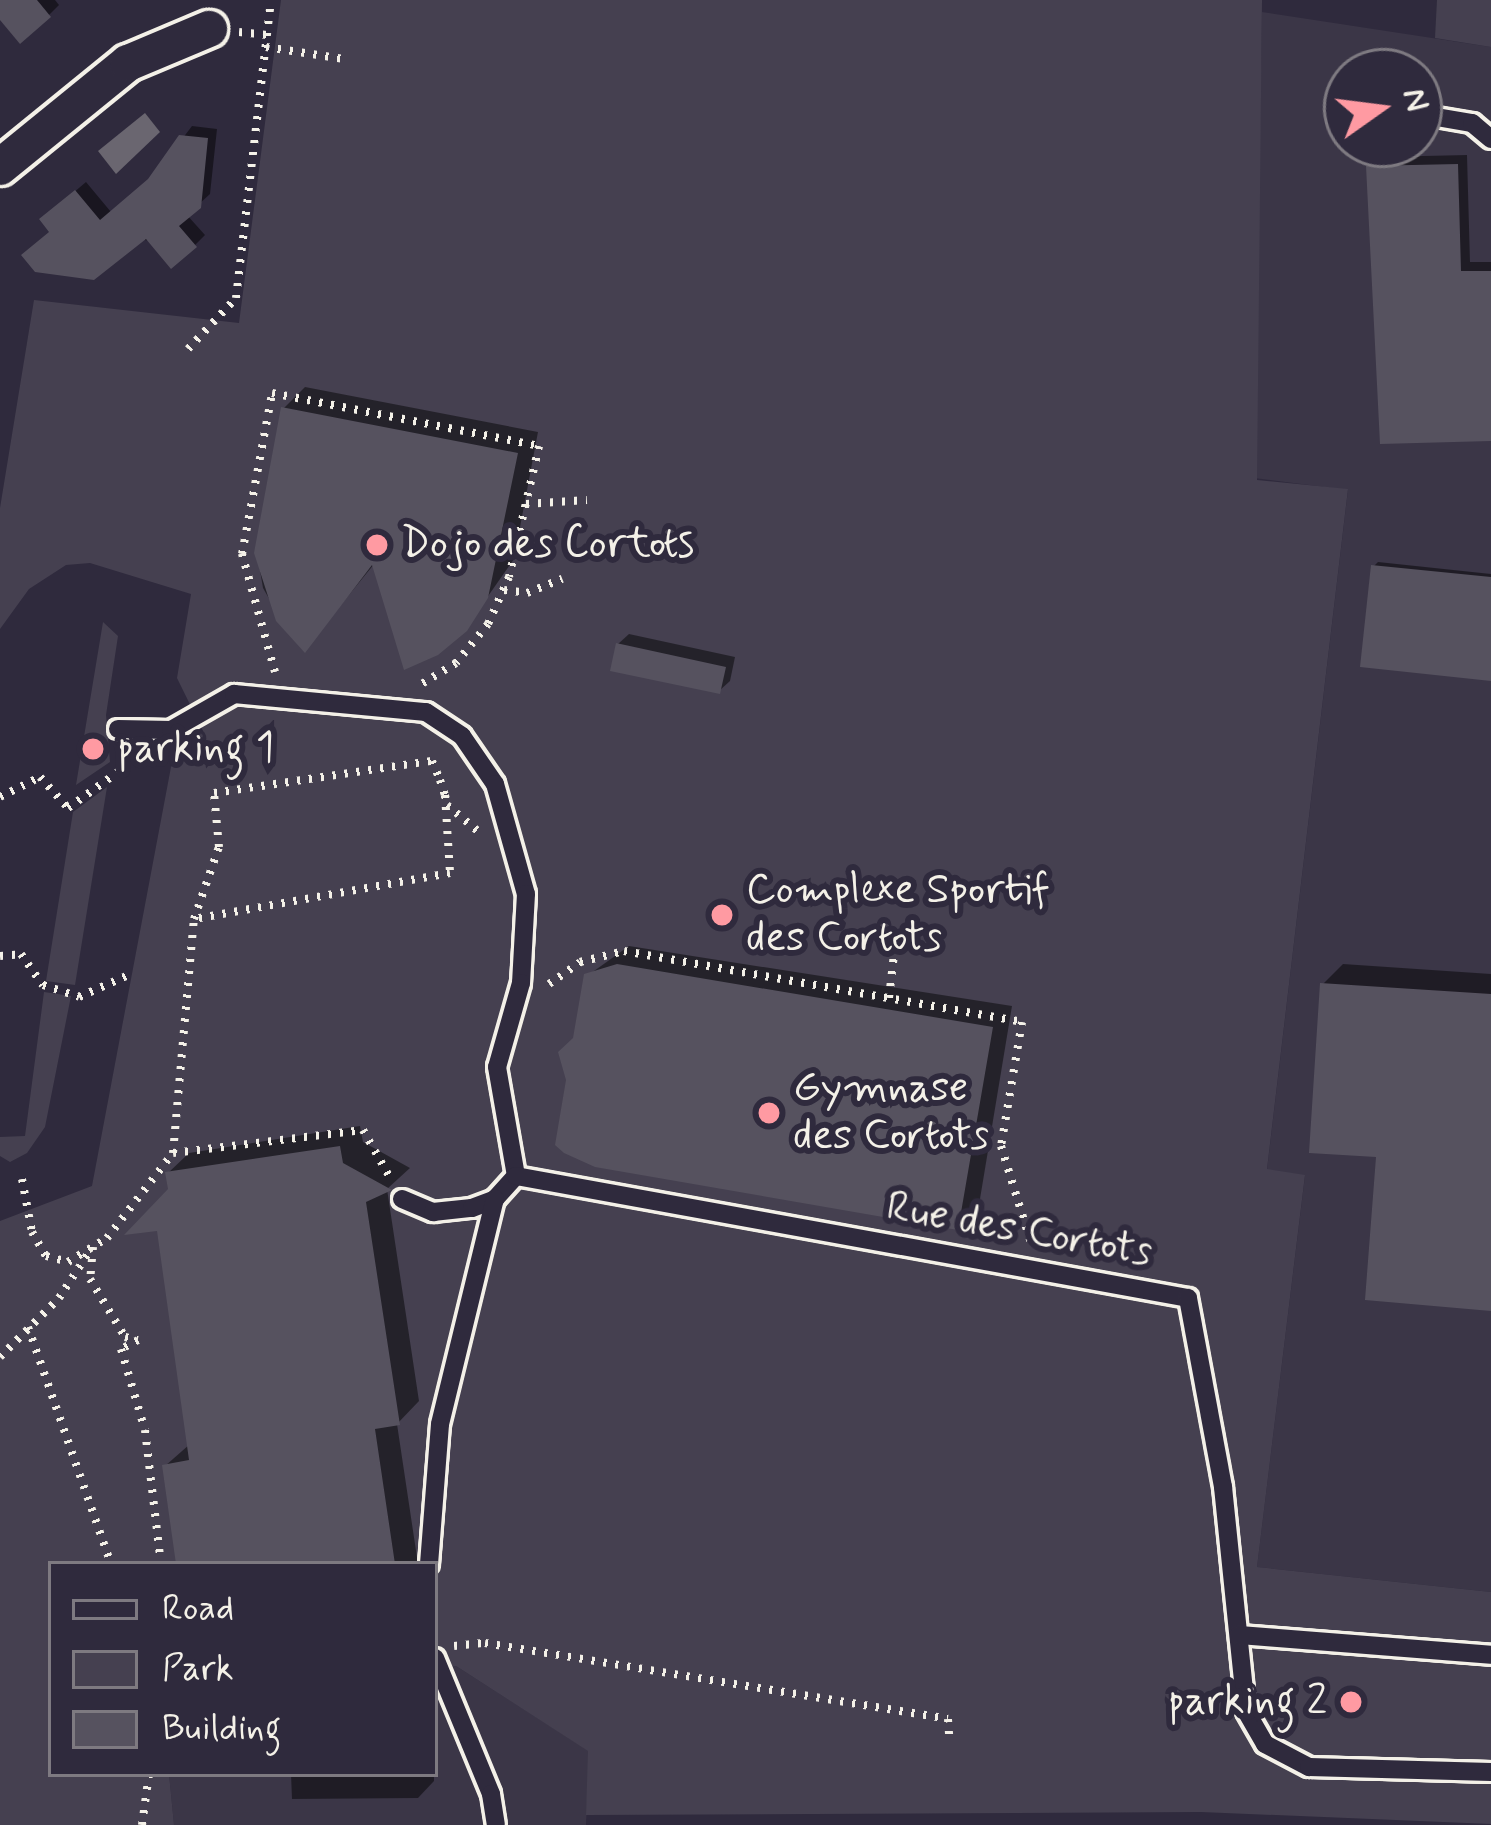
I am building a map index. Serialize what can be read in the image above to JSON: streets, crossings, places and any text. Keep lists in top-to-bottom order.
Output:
{
  "streets": {
    "lane": ["Rue des Cortots"]
  },
  "places": [
    "Dojo des Cortots",
    "parking 1",
    "Complexe Sportif des Cortots",
    "Gymnase des Cortots",
    "parking 2"
  ],
  "legend": ["Road", "Park", "Building"],
  "north": "right"
}
